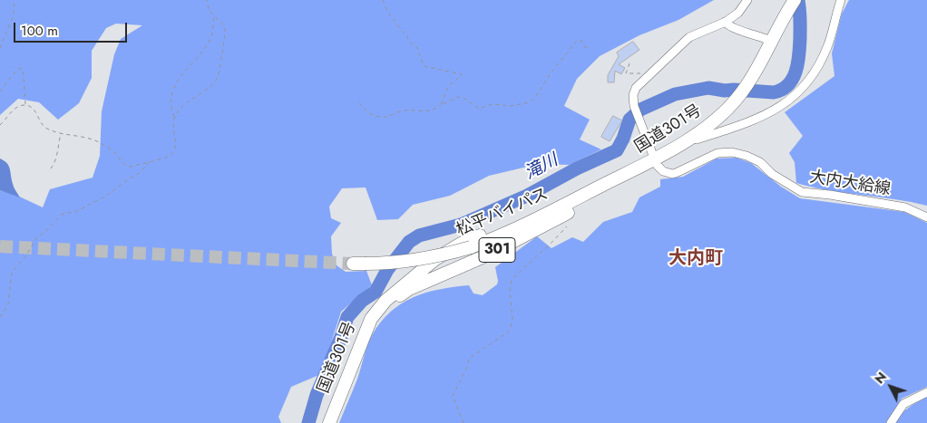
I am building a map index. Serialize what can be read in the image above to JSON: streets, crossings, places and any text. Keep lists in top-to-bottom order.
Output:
{
  "streets": {
    "highway": ["国道301号", "松平バイパス", "301"],
    "street": ["大内大給線"]
  },
  "crossings": [
    ["国道301号", "大内大給線"],
    ["国道301号", "松平バイパス"],
    ["国道301号", "301"],
    ["松平バイパス", "301"]
  ],
  "districts": ["大内町"],
  "water": ["滝川"],
  "scale_bar": "100 m",
  "north": "top left"
}
